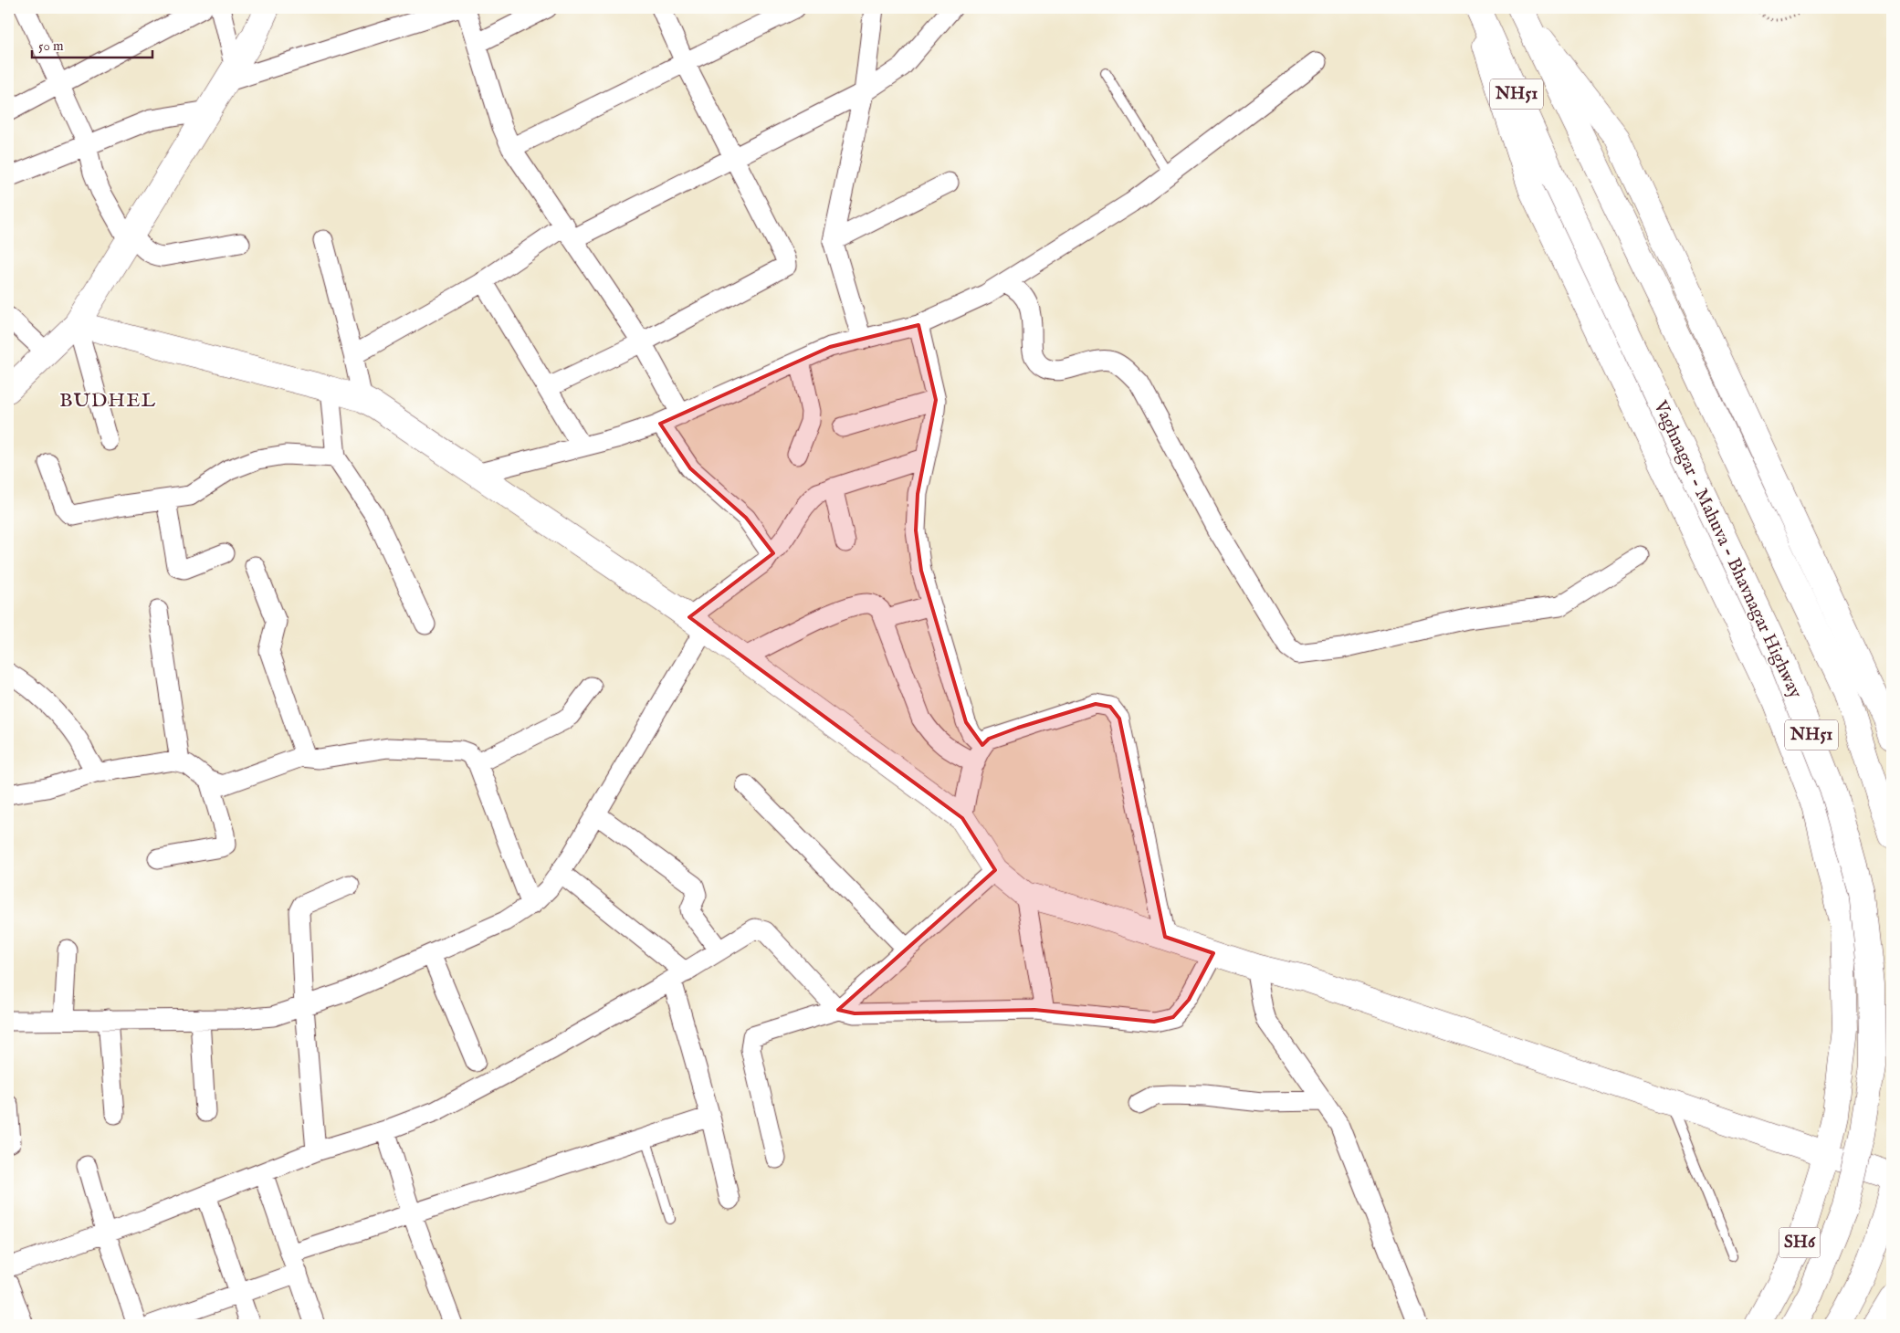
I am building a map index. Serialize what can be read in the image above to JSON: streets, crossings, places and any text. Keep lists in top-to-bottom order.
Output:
{
  "streets": {
    "main road": ["NH51", "Vaghnagar - Mahuva - Bhavnagar Highway", "SH6"]
  },
  "districts": ["BUDHEL"],
  "scale_bar": "50 m"
}
